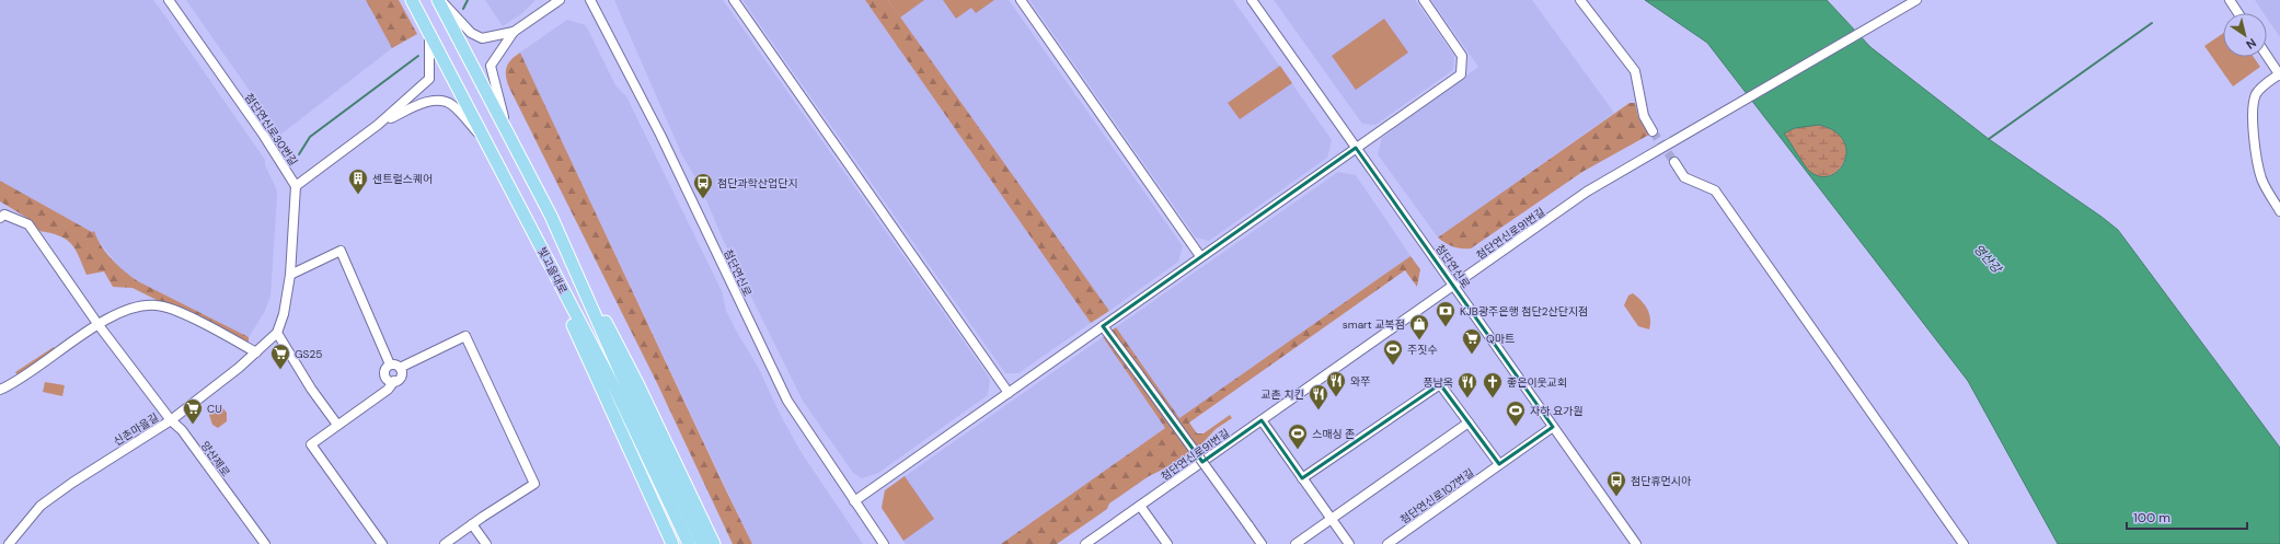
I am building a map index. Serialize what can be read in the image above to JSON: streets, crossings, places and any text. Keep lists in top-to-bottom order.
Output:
{
  "streets": {
    "main road": ["빛고을대로"],
    "street": [
      "첨단연신로30번길",
      "첨단연신로91번길",
      "첨단연신로",
      "신촌마을길",
      "양산제로",
      "첨단연신로107번길"
    ]
  },
  "crossings": [
    ["첨단연신로30번길", "신촌마을길"],
    ["첨단연신로91번길", "첨단연신로"],
    ["첨단연신로", "첨단연신로107번길"],
    ["신촌마을길", "양산제로"]
  ],
  "water": ["영산강"],
  "places": {
    "building": ["센트럴스퀘어"],
    "bus stop": ["첨단과학산업단지", "첨단휴먼시아"],
    "bank": ["KJB광주은행 첨단2산단지점"],
    "shop": ["smart 교복점"],
    "supermarket": ["Q마트", "GS25", "CU"],
    "sports": ["주짓수", "자하 요가원", "스매싱 존"],
    "restaurant": ["와쭈", "풍남옥", "교촌 치킨"],
    "church": ["좋은이웃교회"]
  },
  "scale_bar": "100 m",
  "north": "bottom right"
}
